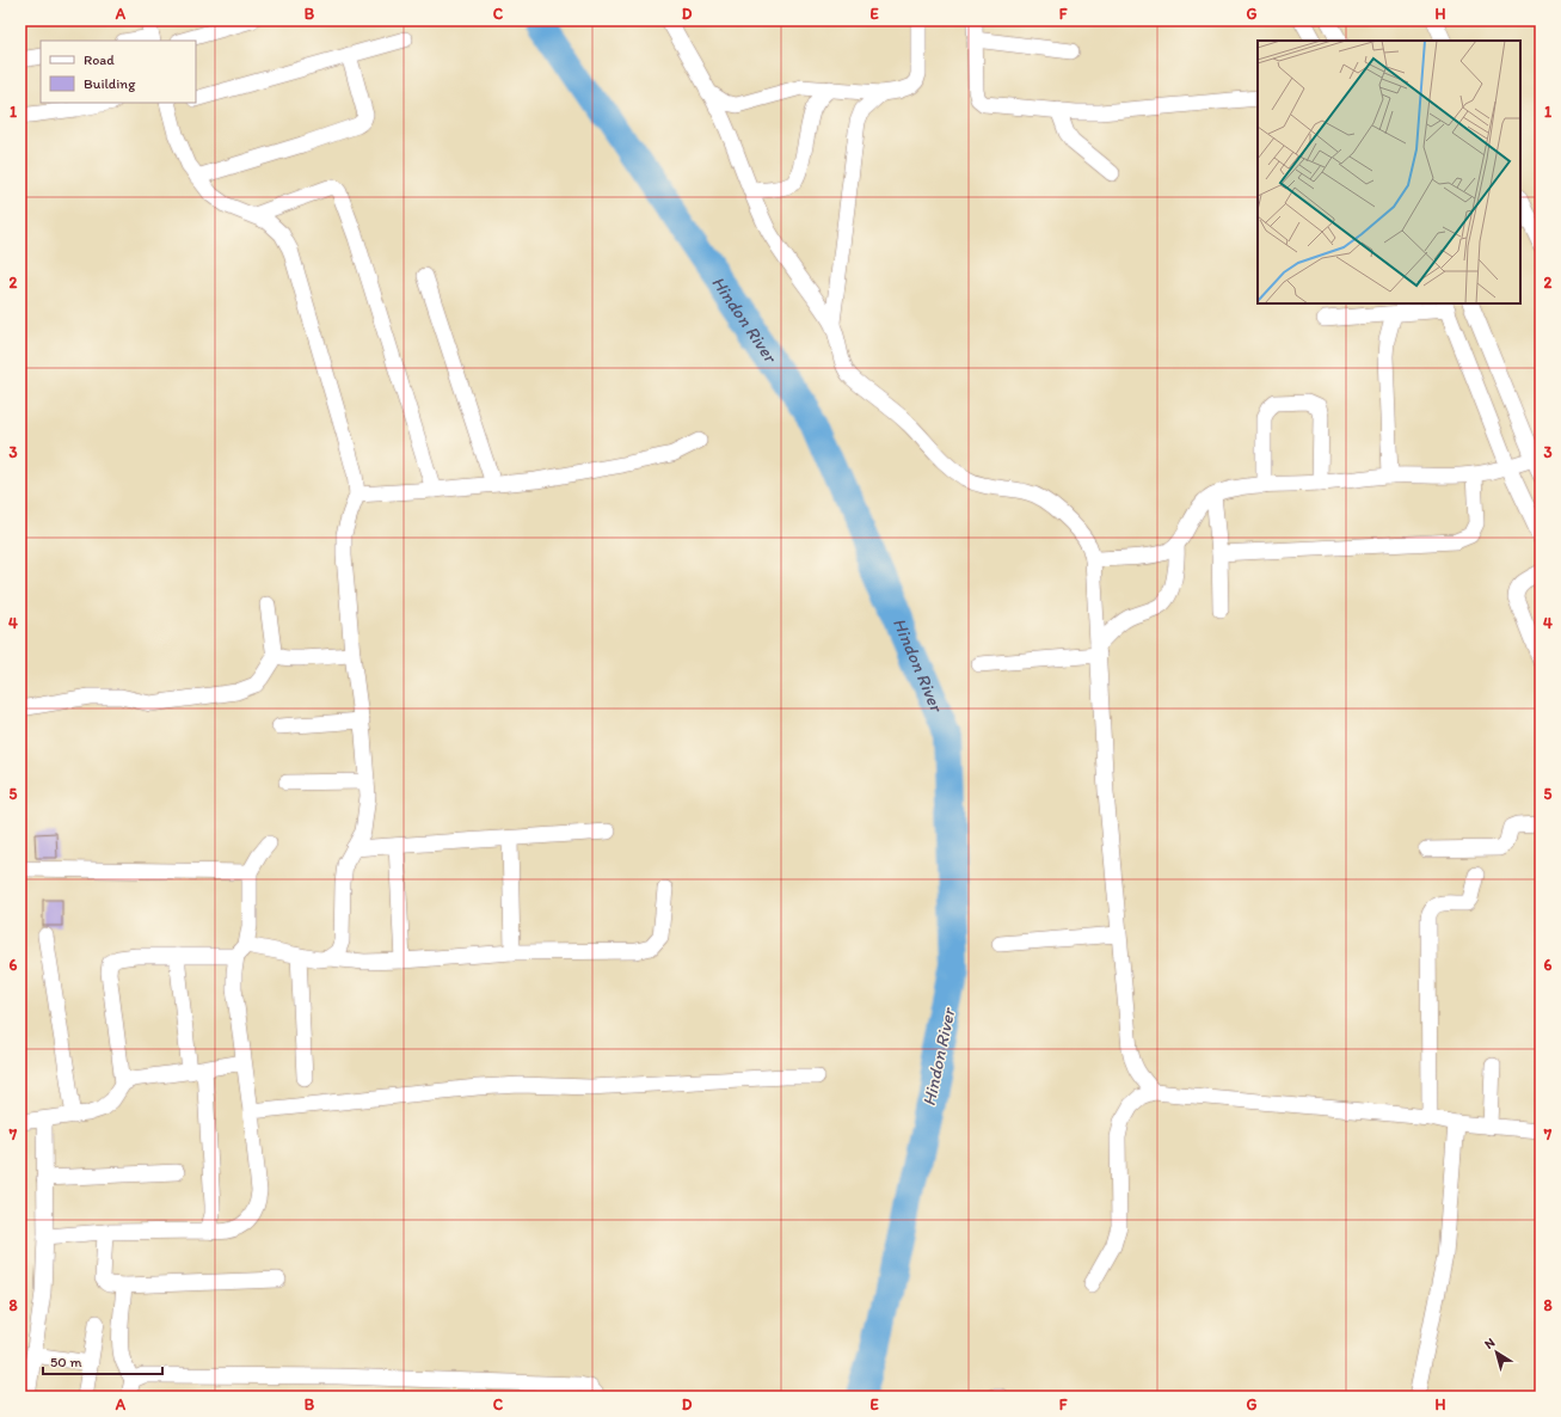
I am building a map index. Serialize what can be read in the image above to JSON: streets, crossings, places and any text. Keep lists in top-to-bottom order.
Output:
{
  "water": ["Hindon River"],
  "legend": ["Road", "Building"],
  "scale_bar": "50 m",
  "north": "top left",
  "grid": {
    "columns": [
      "A",
      "B",
      "C",
      "D",
      "E",
      "F",
      "G",
      "H"
    ],
    "rows": [
      "1",
      "2",
      "3",
      "4",
      "5",
      "6",
      "7",
      "8"
    ]
  }
}
